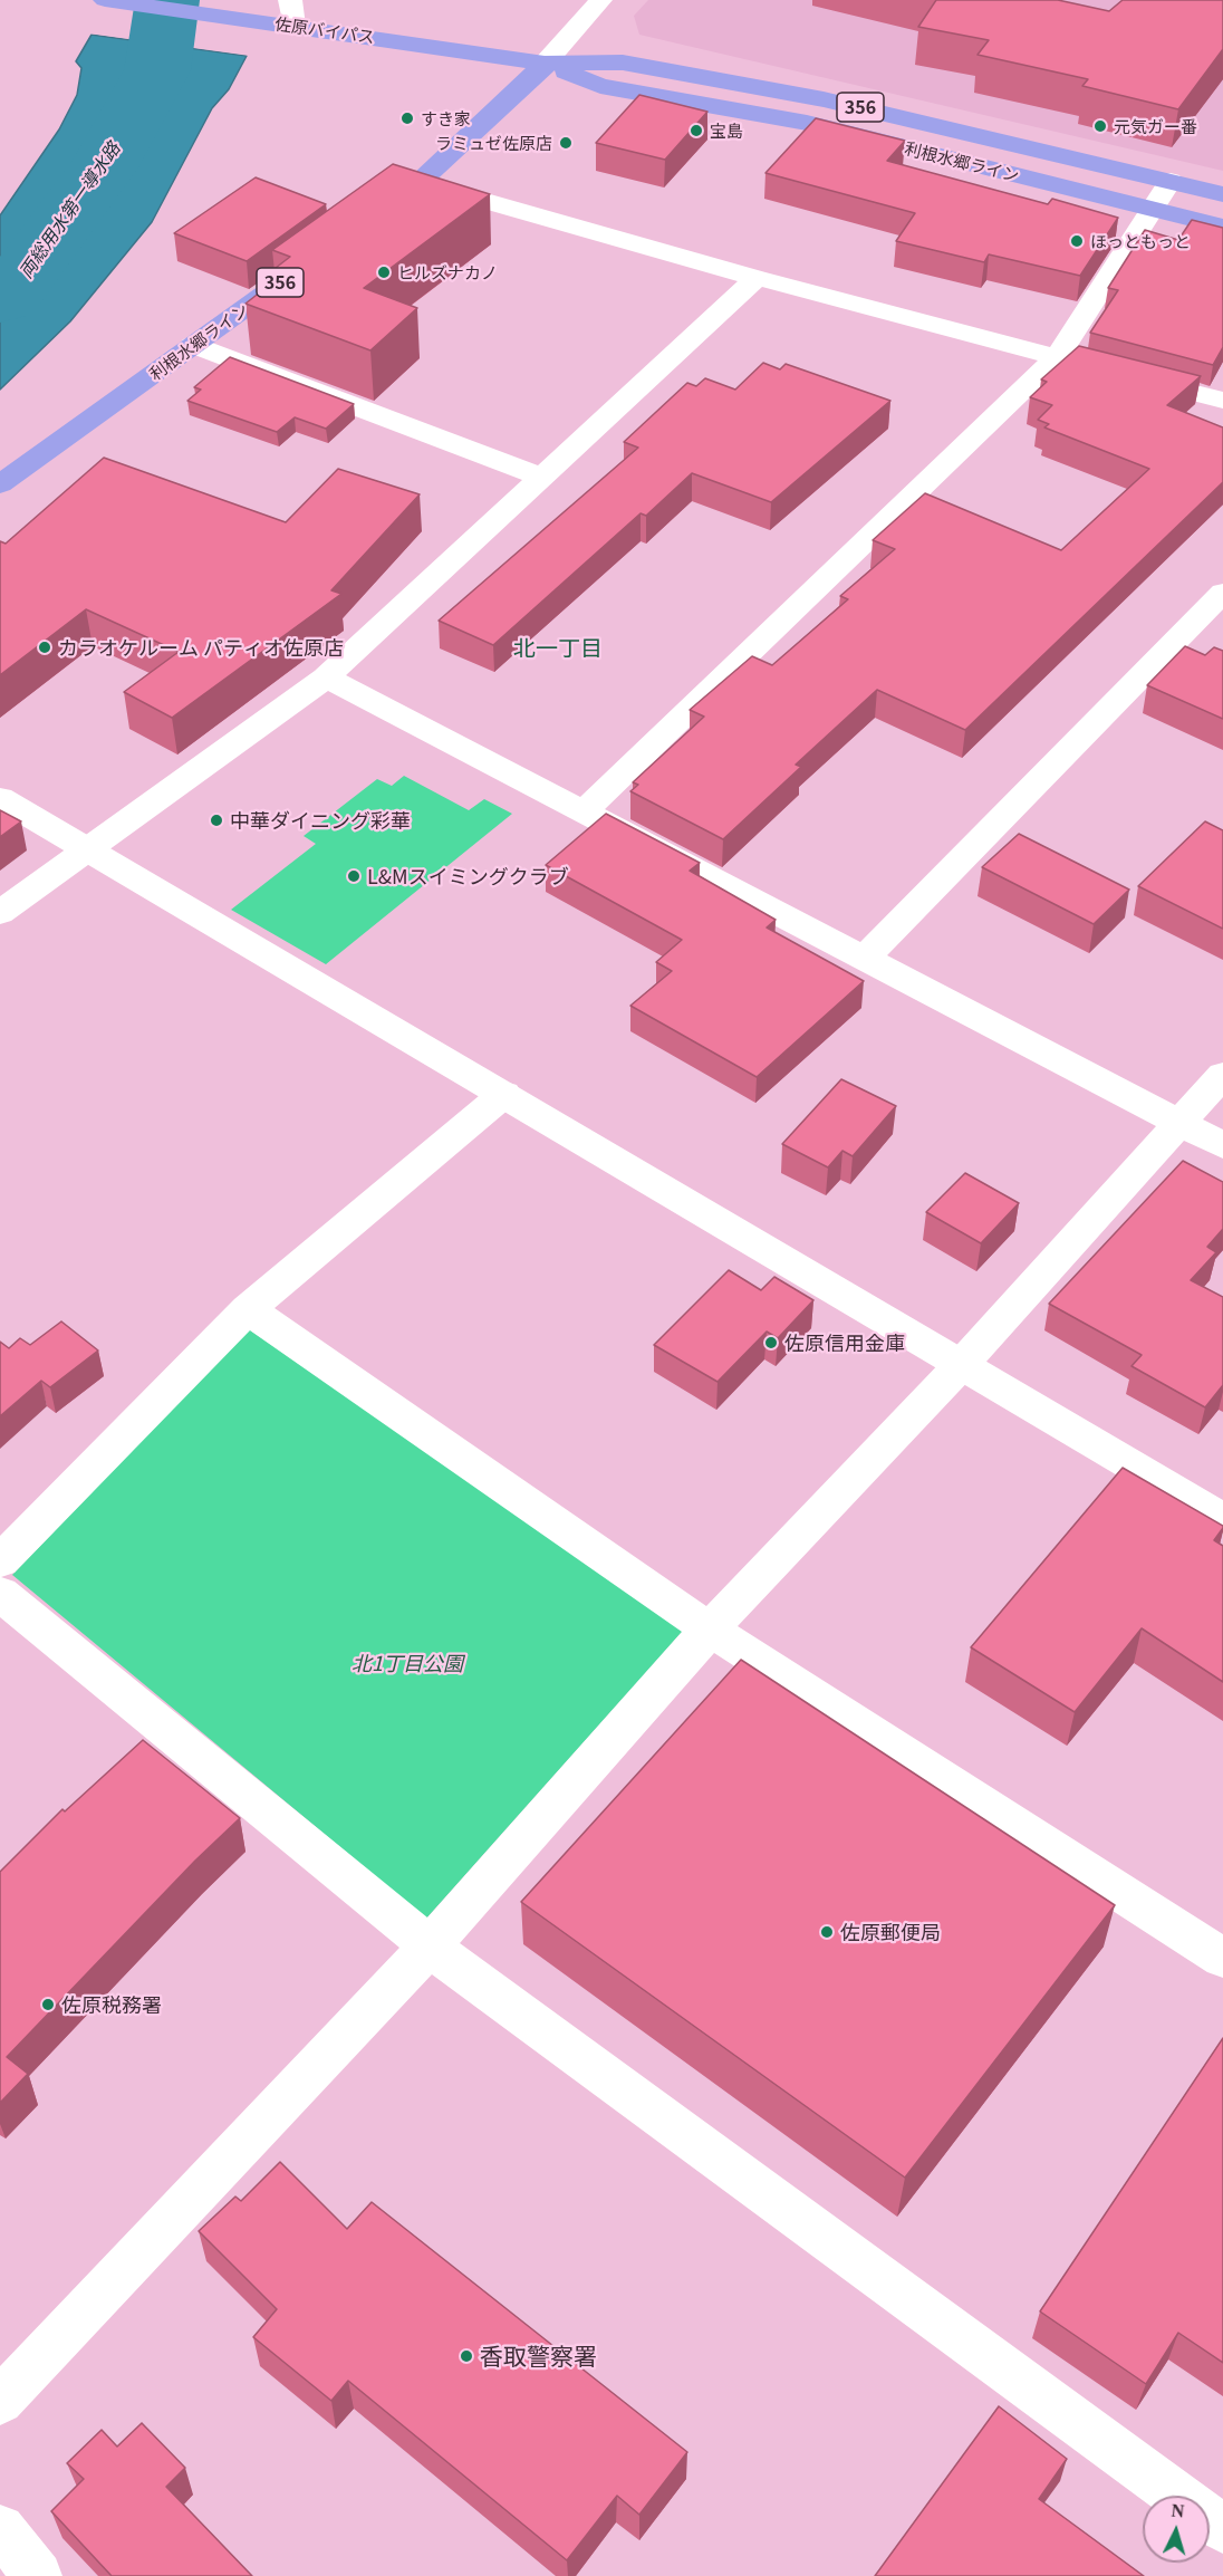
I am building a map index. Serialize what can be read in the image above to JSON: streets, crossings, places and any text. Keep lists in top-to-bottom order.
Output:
{
  "streets": {
    "highway": ["佐原バイパス", "356", "利根水郷ライン"]
  },
  "crossings": [
    ["佐原バイパス", "利根水郷ライン"]
  ],
  "districts": ["北一丁目"],
  "water": ["両総用水第一導水路"],
  "parks": ["北1丁目公園"],
  "places": [
    "すき家",
    "元気ガー番",
    "宝島",
    "ラミュゼ佐原店",
    "ほっともっと",
    "ヒルズナカノ",
    "カラオケルーム パティオ佐原店",
    "中華ダイニング彩華",
    "L&Mスイミングクラブ",
    "佐原信用金庫",
    "佐原郵便局",
    "佐原税務署",
    "香取警察署"
  ],
  "north": "top"
}
